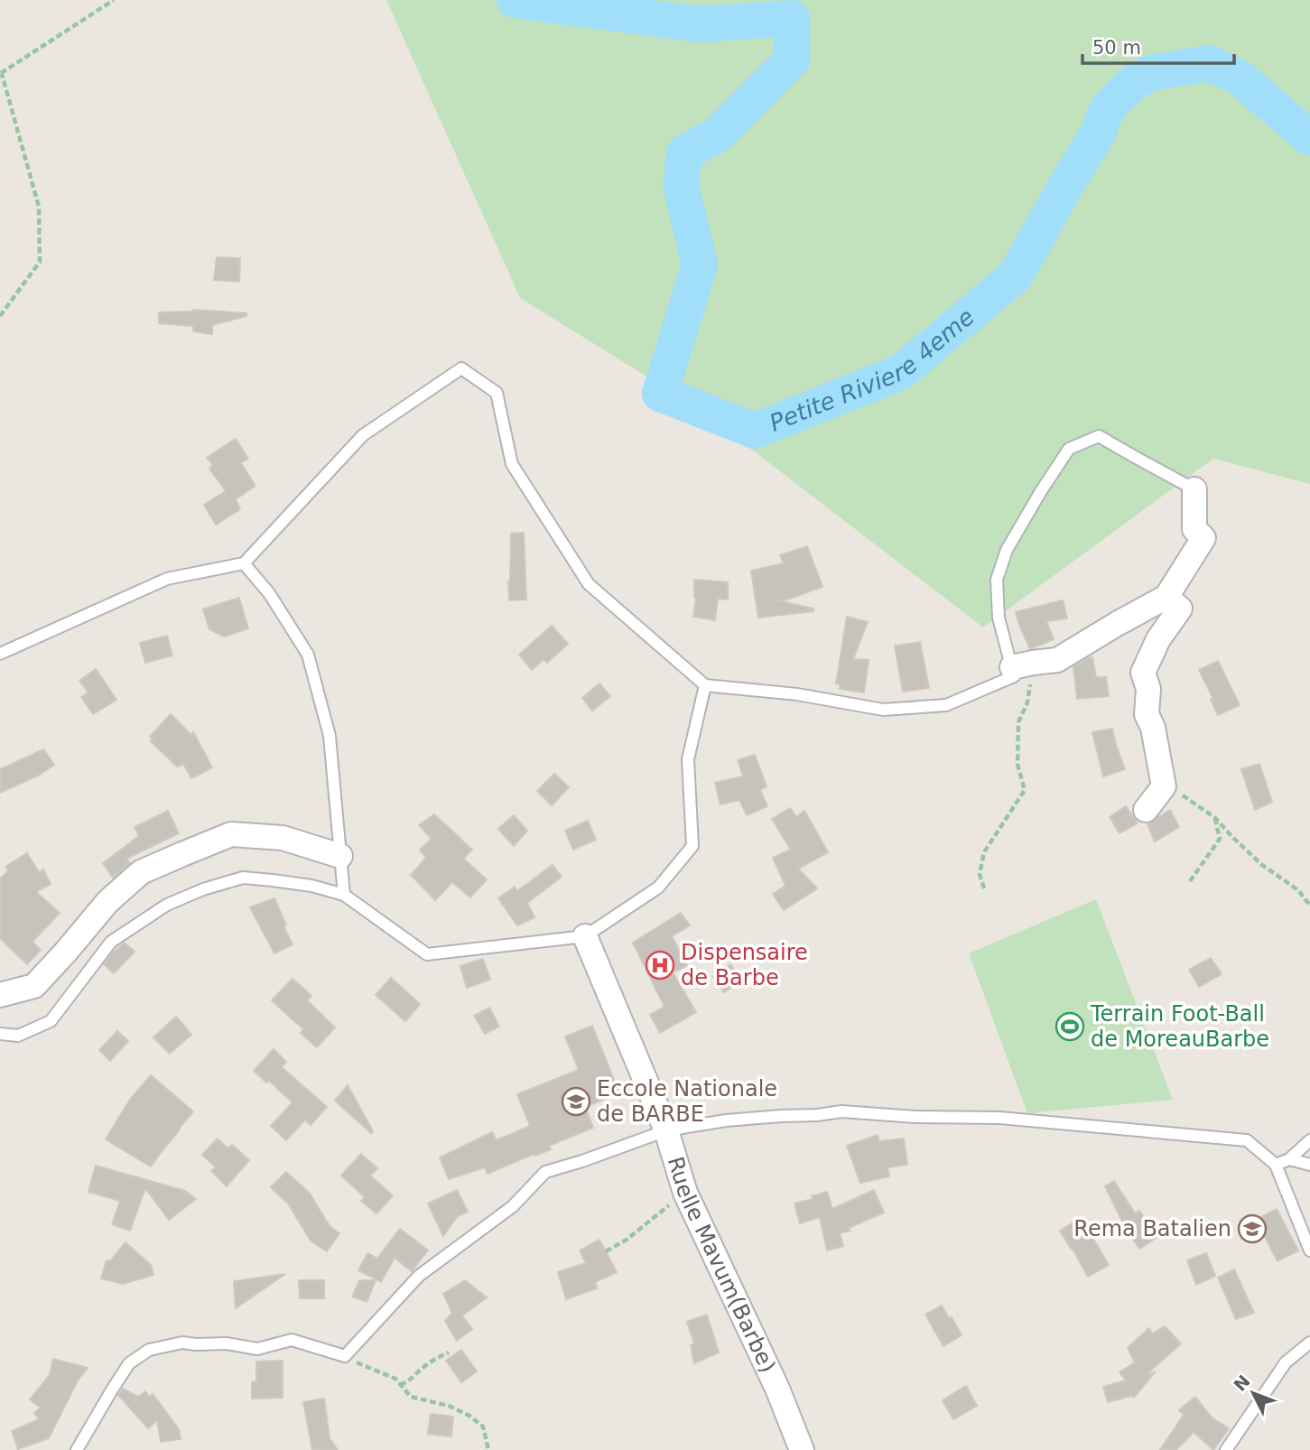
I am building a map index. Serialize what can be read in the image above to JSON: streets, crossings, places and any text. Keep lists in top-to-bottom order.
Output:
{
  "streets": {
    "street": ["Ruelle Mavum(Barbe)"]
  },
  "water": ["Petite Riviere 4eme"],
  "places": {
    "hospital": ["Dispensaire de Barbe"],
    "sports": ["Terrain Foot-Ball de MoreauBarbe"],
    "school or university": ["Eccole Nationale de BARBE", "Rema Batalien"]
  },
  "scale_bar": "50 m",
  "north": "top left"
}
